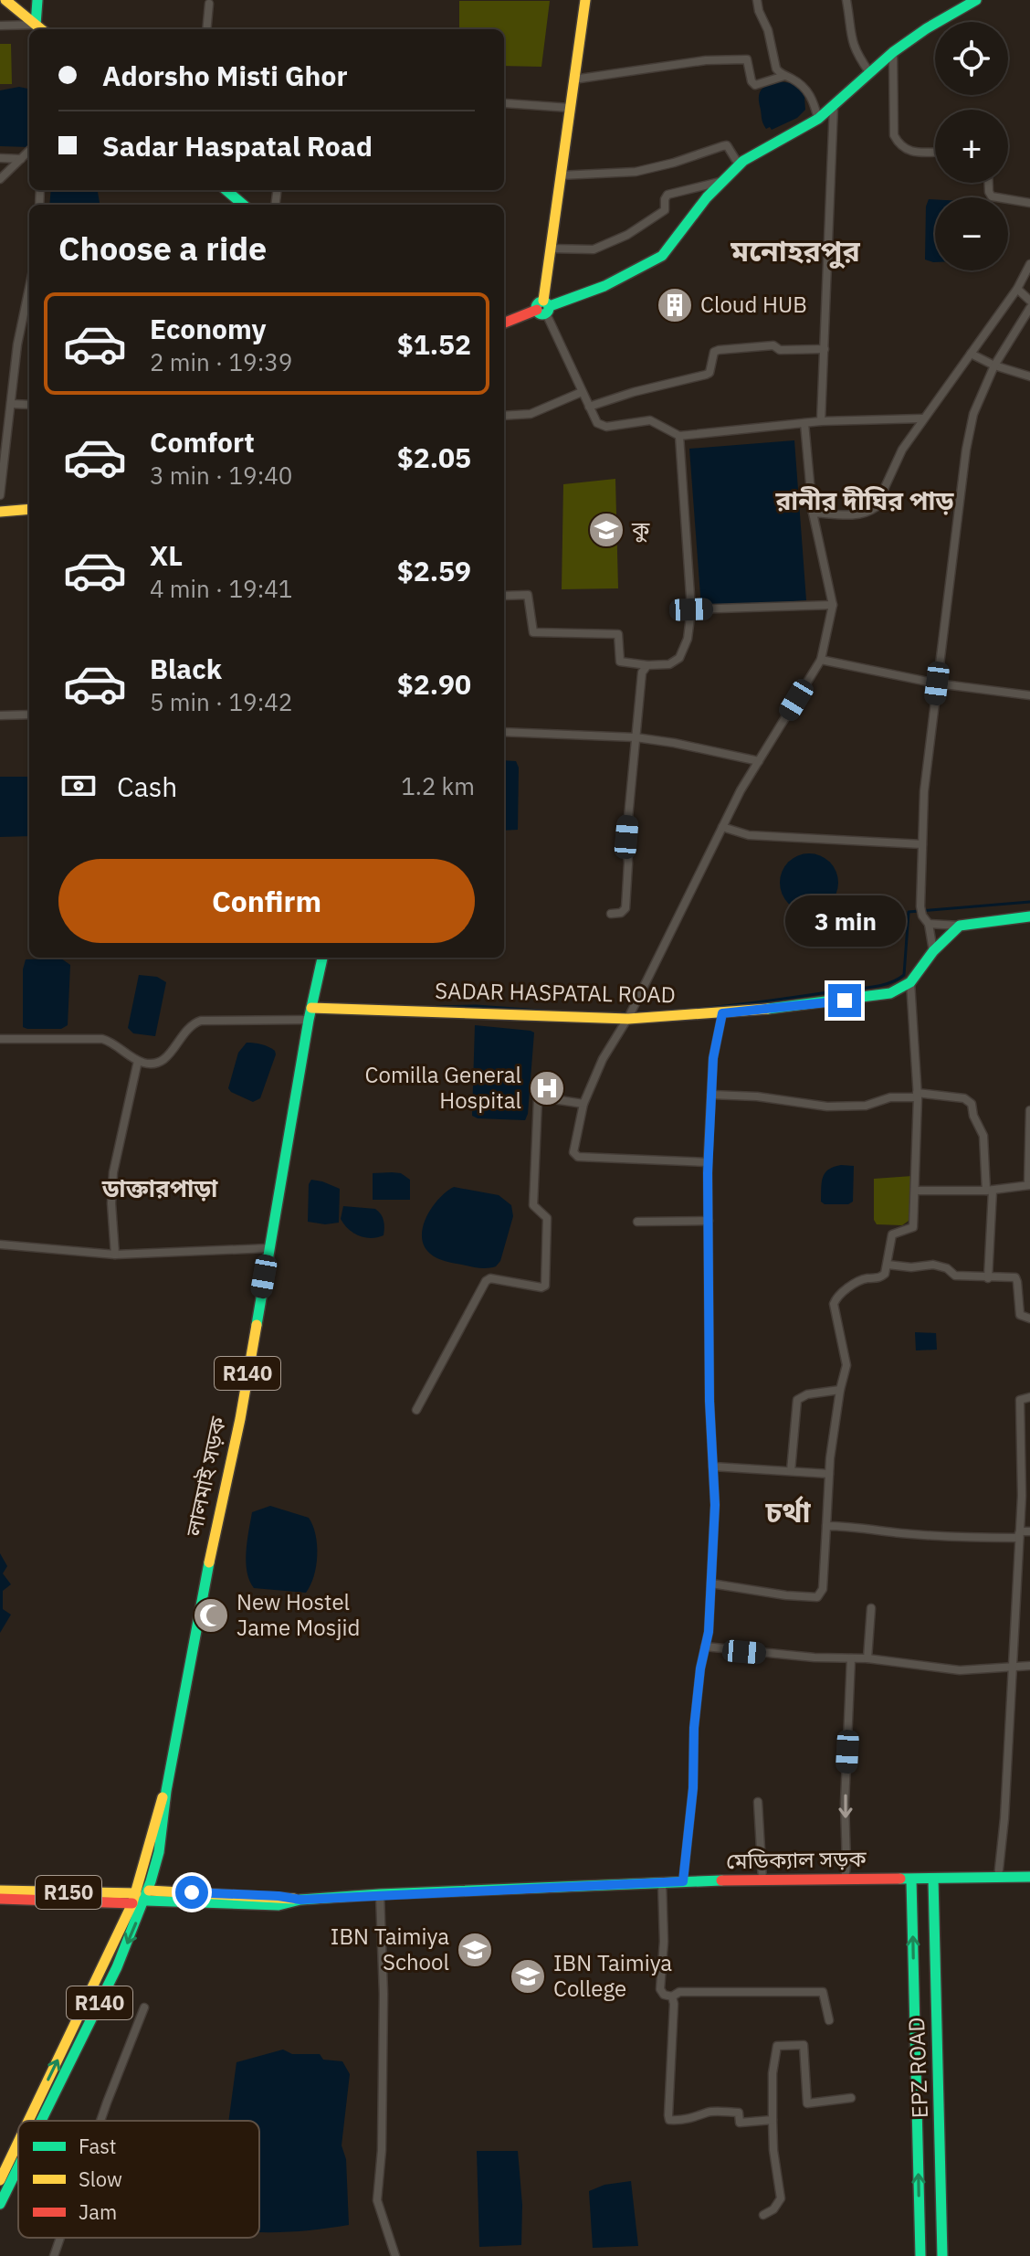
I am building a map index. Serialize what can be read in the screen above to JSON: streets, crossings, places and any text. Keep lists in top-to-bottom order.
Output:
{
  "streets": {
    "main road": [
      "SADAR HASPATAL ROAD",
      "R140",
      "লালমাই সড়ক",
      "মেডিক্যাল সড়ক",
      "R150",
      "EPZ ROAD"
    ]
  },
  "crossings": [
    ["SADAR HASPATAL ROAD", "লালমাই সড়ক"],
    ["লালমাই সড়ক", "মেডিক্যাল সড়ক"],
    ["লালমাই সড়ক", "R150"],
    ["মেডিক্যাল সড়ক", "EPZ ROAD"]
  ],
  "districts": [
    "মনোহরপুর",
    "রানীর দীঘির পাড়",
    "ডাক্তারপাড়া",
    "চর্থা"
  ],
  "places": {
    "building": ["Cloud HUB"],
    "school or university": ["কু", "IBN Taimiya School", "IBN Taimiya College"],
    "hospital": ["Comilla General Hospital"],
    "mosque": ["New Hostel Jame Mosjid"]
  },
  "legend": ["Fast", "Slow", "Jam"],
  "page": {
    "map_buttons": ["+", "−"],
    "banner": ["Adorsho Misti Ghor", "Sadar Haspatal Road"],
    "heading": "Choose a ride",
    "list": [
      {
        "name": "Economy",
        "note": "2 min · 19:39",
        "value": "$1.52"
      },
      {
        "name": "Comfort",
        "note": "3 min · 19:40",
        "value": "$2.05"
      },
      {
        "name": "XL",
        "note": "4 min · 19:41",
        "value": "$2.59"
      },
      {
        "name": "Black",
        "note": "5 min · 19:42",
        "value": "$2.90"
      }
    ],
    "pay": ["Cash", "1.2 km"],
    "buttons": "Confirm",
    "bubble": "3 min"
  }
}
